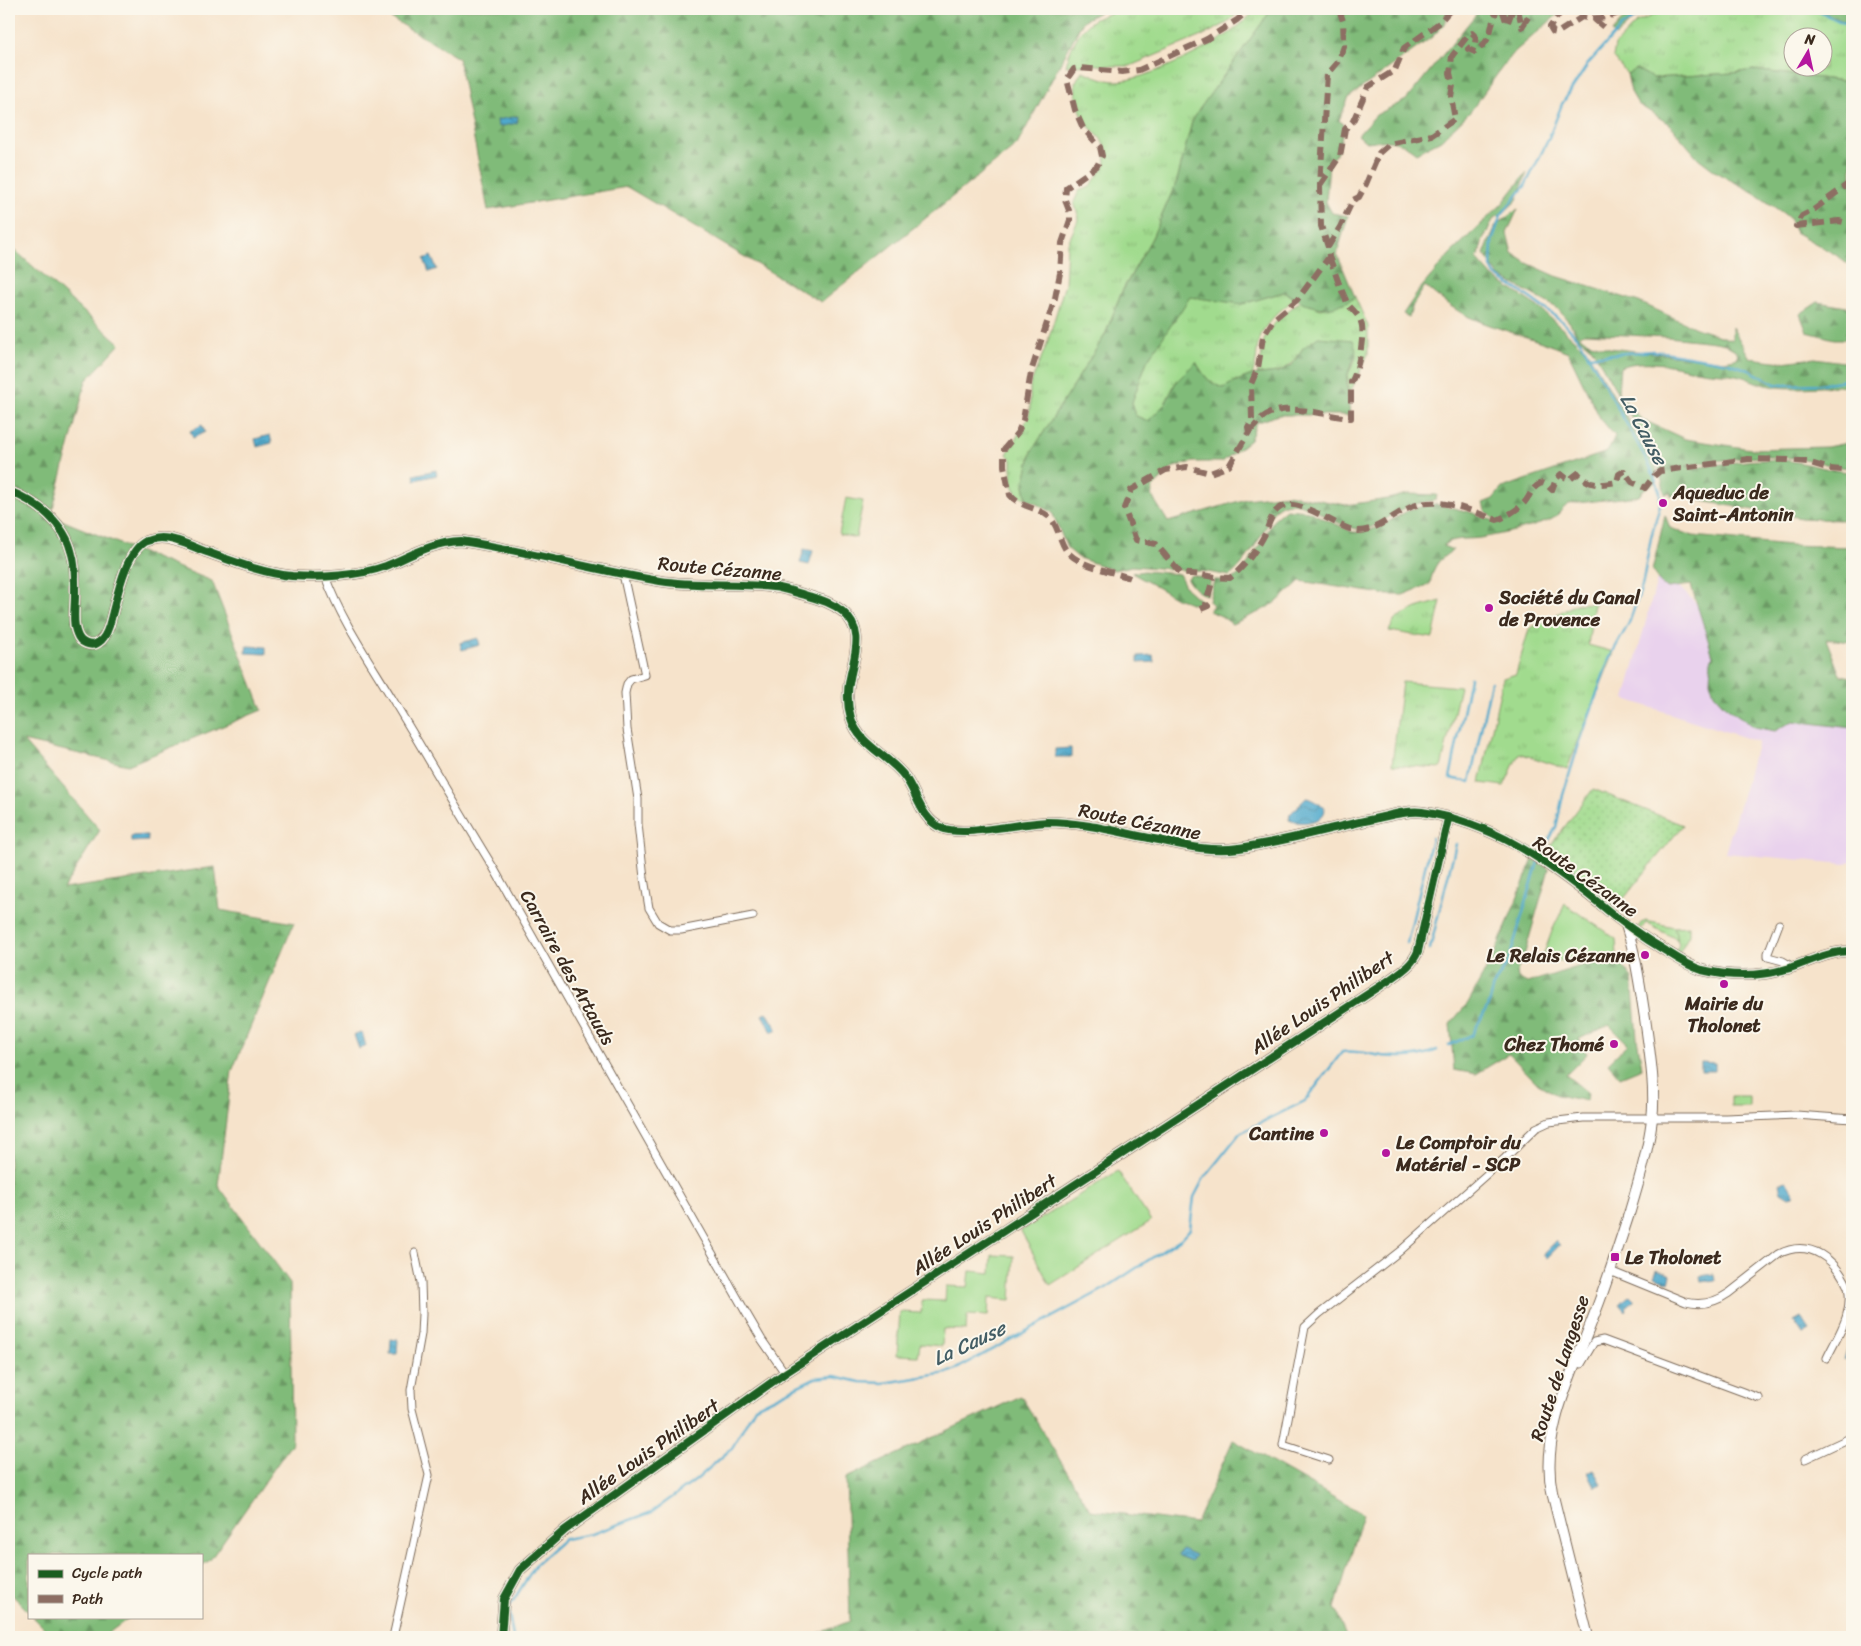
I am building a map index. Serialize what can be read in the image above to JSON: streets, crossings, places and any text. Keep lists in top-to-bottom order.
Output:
{
  "streets": {
    "street": [
      "Route Cézanne",
      "Carraire des Artauds",
      "Allée Louis Philibert",
      "Route de Langesse"
    ]
  },
  "crossings": [
    ["Route Cézanne", "Carraire des Artauds"],
    ["Route Cézanne", "Allée Louis Philibert"],
    ["Route Cézanne", "Route de Langesse"],
    ["Carraire des Artauds", "Allée Louis Philibert"]
  ],
  "water": ["La Cause"],
  "places": {
    "other": [
      "Aqueduc de Saint-Antonin",
      "Société du Canal de Provence",
      "Le Relais Cézanne",
      "Mairie du Tholonet",
      "Chez Thomé",
      "Cantine",
      "Le Comptoir du Matériel - SCP"
    ],
    "transit": ["Le Tholonet"]
  },
  "legend": ["Cycle path", "Path"],
  "north": "top"
}
